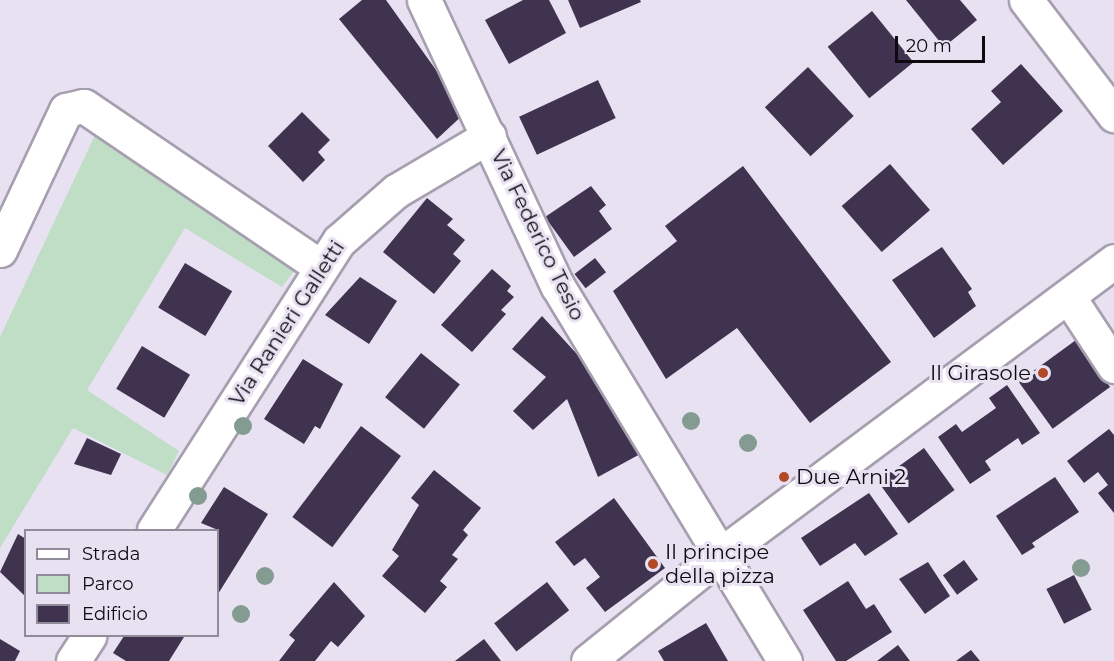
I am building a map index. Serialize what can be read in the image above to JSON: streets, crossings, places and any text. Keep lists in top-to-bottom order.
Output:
{
  "streets": {
    "street": ["Via Federico Tesio", "Via Ranieri Galletti"]
  },
  "crossings": [
    ["Via Federico Tesio", "Via Ranieri Galletti"]
  ],
  "places": ["Il Girasole", "Due Arni 2", "Il principe della pizza"],
  "legend": ["Strada", "Parco", "Edificio"],
  "scale_bar": "20 m"
}
